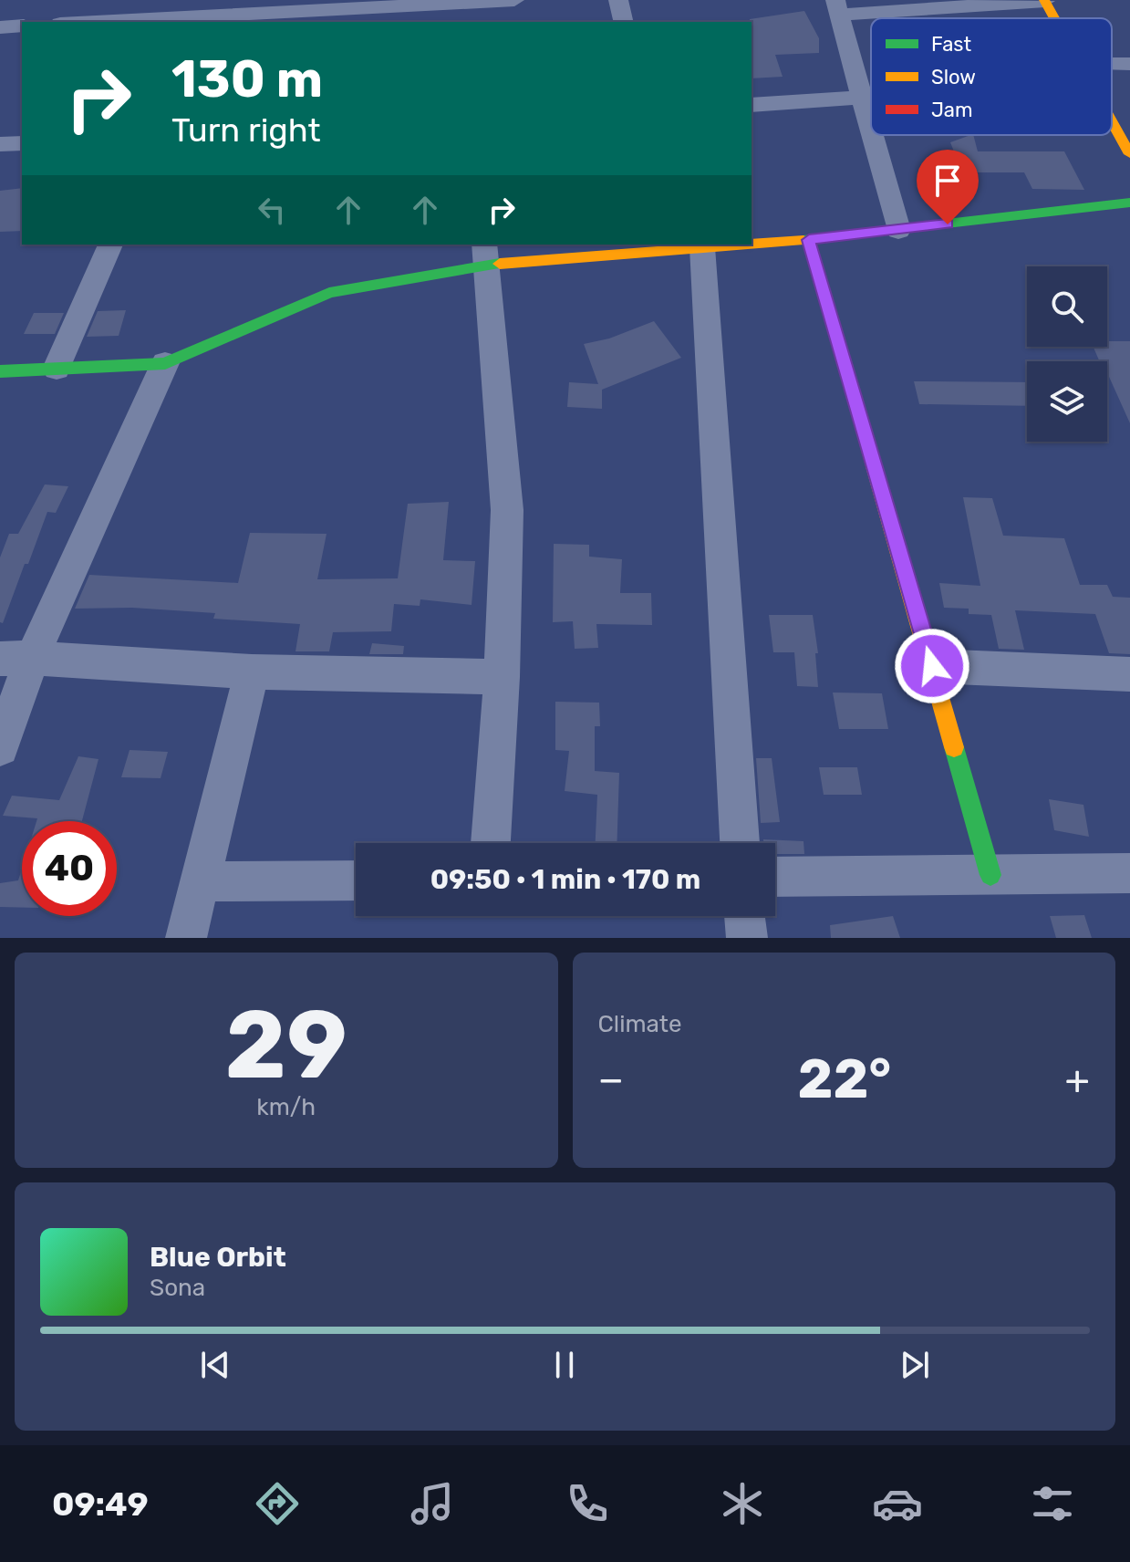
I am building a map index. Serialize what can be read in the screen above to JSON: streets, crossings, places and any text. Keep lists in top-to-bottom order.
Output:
{
  "legend": ["Fast", "Slow", "Jam"],
  "page": {
    "turn": ["130 m", "Turn right"],
    "limit": "40",
    "trip": "09:50 · 1 min · 170 m",
    "tile": [
      ["29", "km/h"],
      "Climate"
    ],
    "heat": ["−", "22°", "+"],
    "song": ["Blue Orbit", "Sona"],
    "tabs": "09:49"
  }
}
